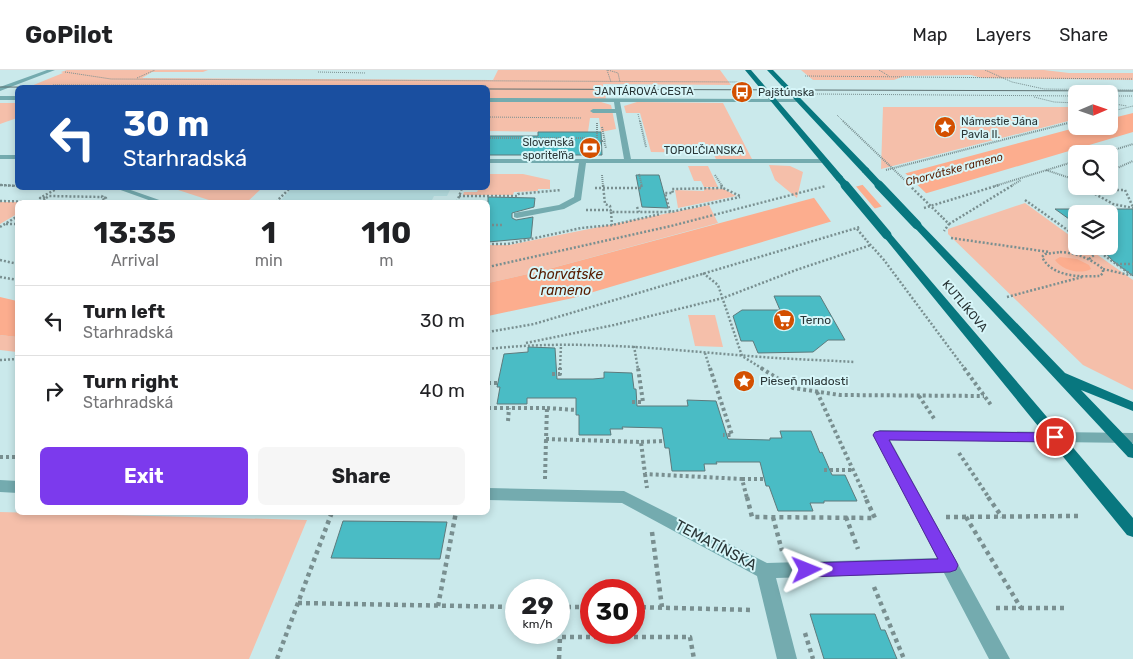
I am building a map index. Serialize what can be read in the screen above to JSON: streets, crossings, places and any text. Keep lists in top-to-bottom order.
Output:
{
  "streets": {
    "main road": ["KUTLÍKOVA"],
    "street": ["JANTÁROVÁ CESTA", "TOPOĽČIANSKA", "TEMATÍNSKA"]
  },
  "crossings": [
    ["JANTÁROVÁ CESTA", "KUTLÍKOVA"],
    ["TOPOĽČIANSKA", "KUTLÍKOVA"]
  ],
  "water": ["Chorvátske rameno"],
  "places": {
    "bus stop": ["Pajštúnska"],
    "place": ["Námestie Jána Pavla II.", "Pieseň mladosti"],
    "bank": ["Slovenská sporiteľňa"],
    "supermarket": ["Terno"]
  },
  "north": "right",
  "page": {
    "header": "GoPilot",
    "nav": ["Map", "Layers", "Share"],
    "turn": ["30 m", "Starhradská"],
    "eta": [
      "13:35",
      "Arrival",
      "1",
      "min",
      "110",
      "m"
    ],
    "list": [
      {
        "name": "Turn left",
        "note": "Starhradská",
        "value": "30 m"
      },
      {
        "name": "Turn right",
        "note": "Starhradská",
        "value": "40 m"
      }
    ],
    "buttons": ["Exit", "Share"],
    "speed": "29 km/h",
    "limit": "30"
  }
}
